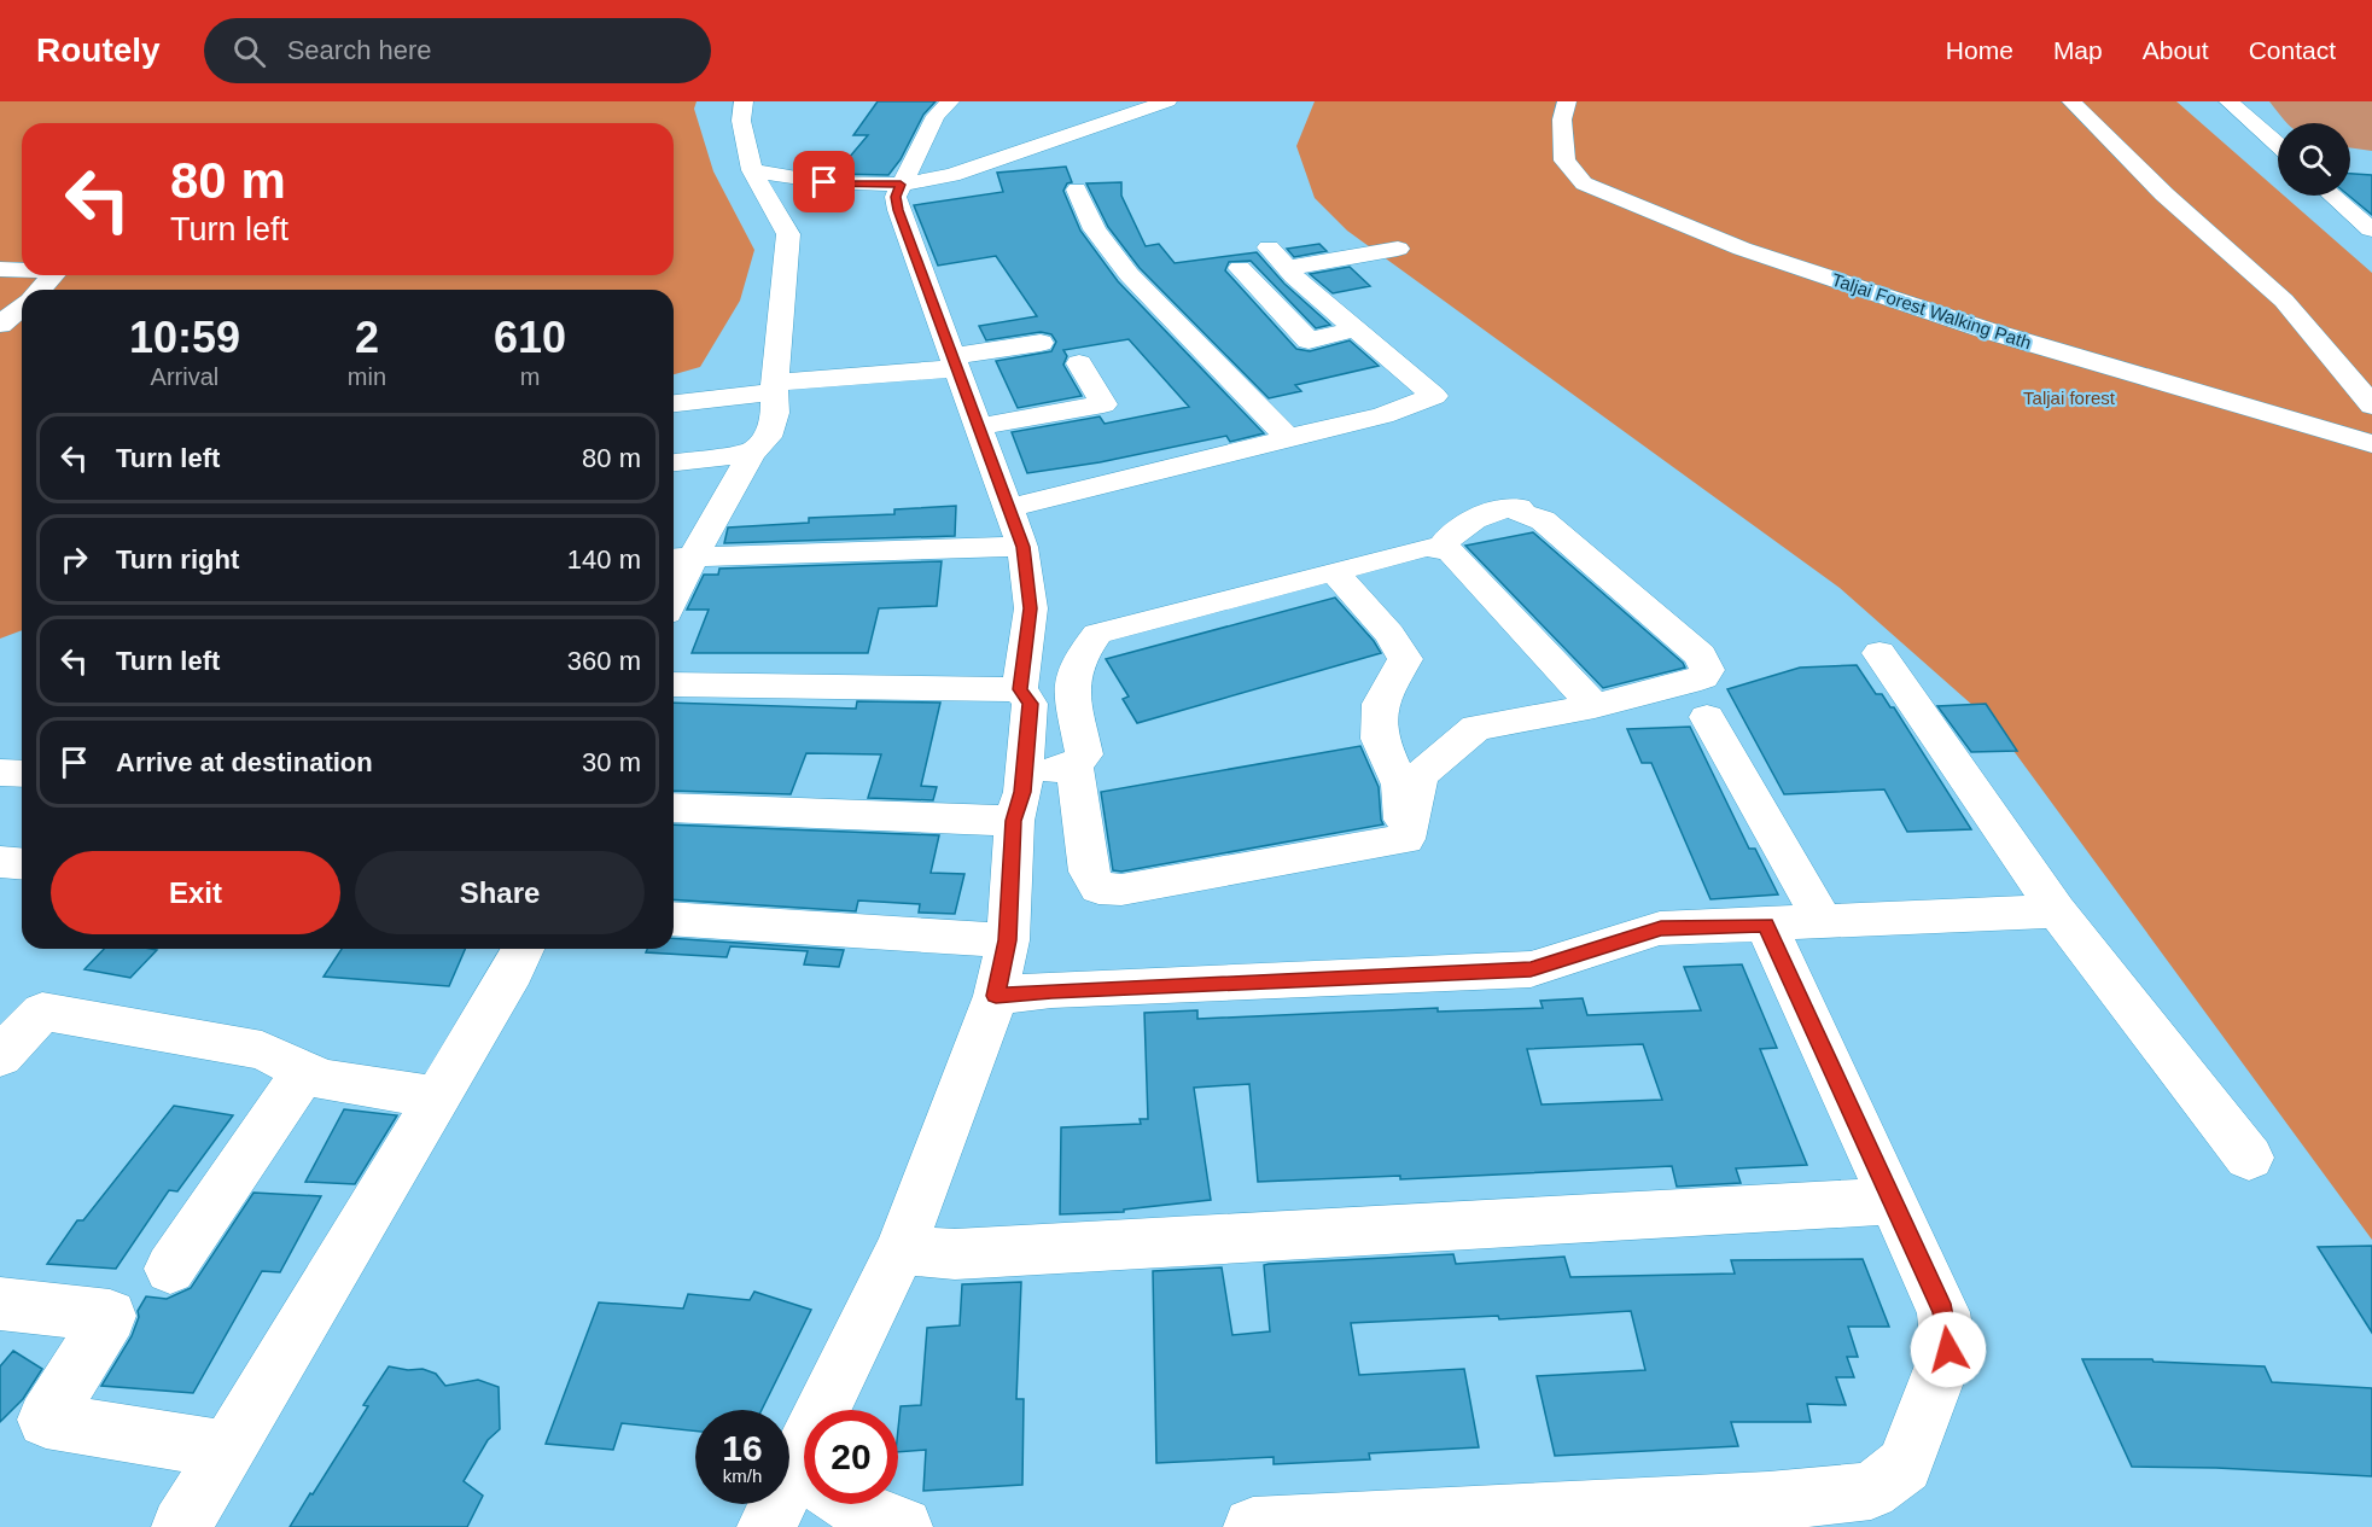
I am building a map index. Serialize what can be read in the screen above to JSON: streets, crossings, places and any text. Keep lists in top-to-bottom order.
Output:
{
  "streets": {
    "street": ["Taljai Forest Walking Path"]
  },
  "parks": ["Taljai forest"],
  "page": {
    "header": "Routely",
    "search": "Search here",
    "nav": [
      "Home",
      "Map",
      "About",
      "Contact"
    ],
    "turn": ["80 m", "Turn left"],
    "eta": [
      "10:59",
      "Arrival",
      "2",
      "min",
      "610",
      "m"
    ],
    "list": [
      {
        "name": "Turn left",
        "value": "80 m"
      },
      {
        "name": "Turn right",
        "value": "140 m"
      },
      {
        "name": "Turn left",
        "value": "360 m"
      },
      {
        "name": "Arrive at destination",
        "value": "30 m"
      }
    ],
    "buttons": ["Exit", "Share"],
    "speed": "16 km/h",
    "limit": "20"
  }
}
